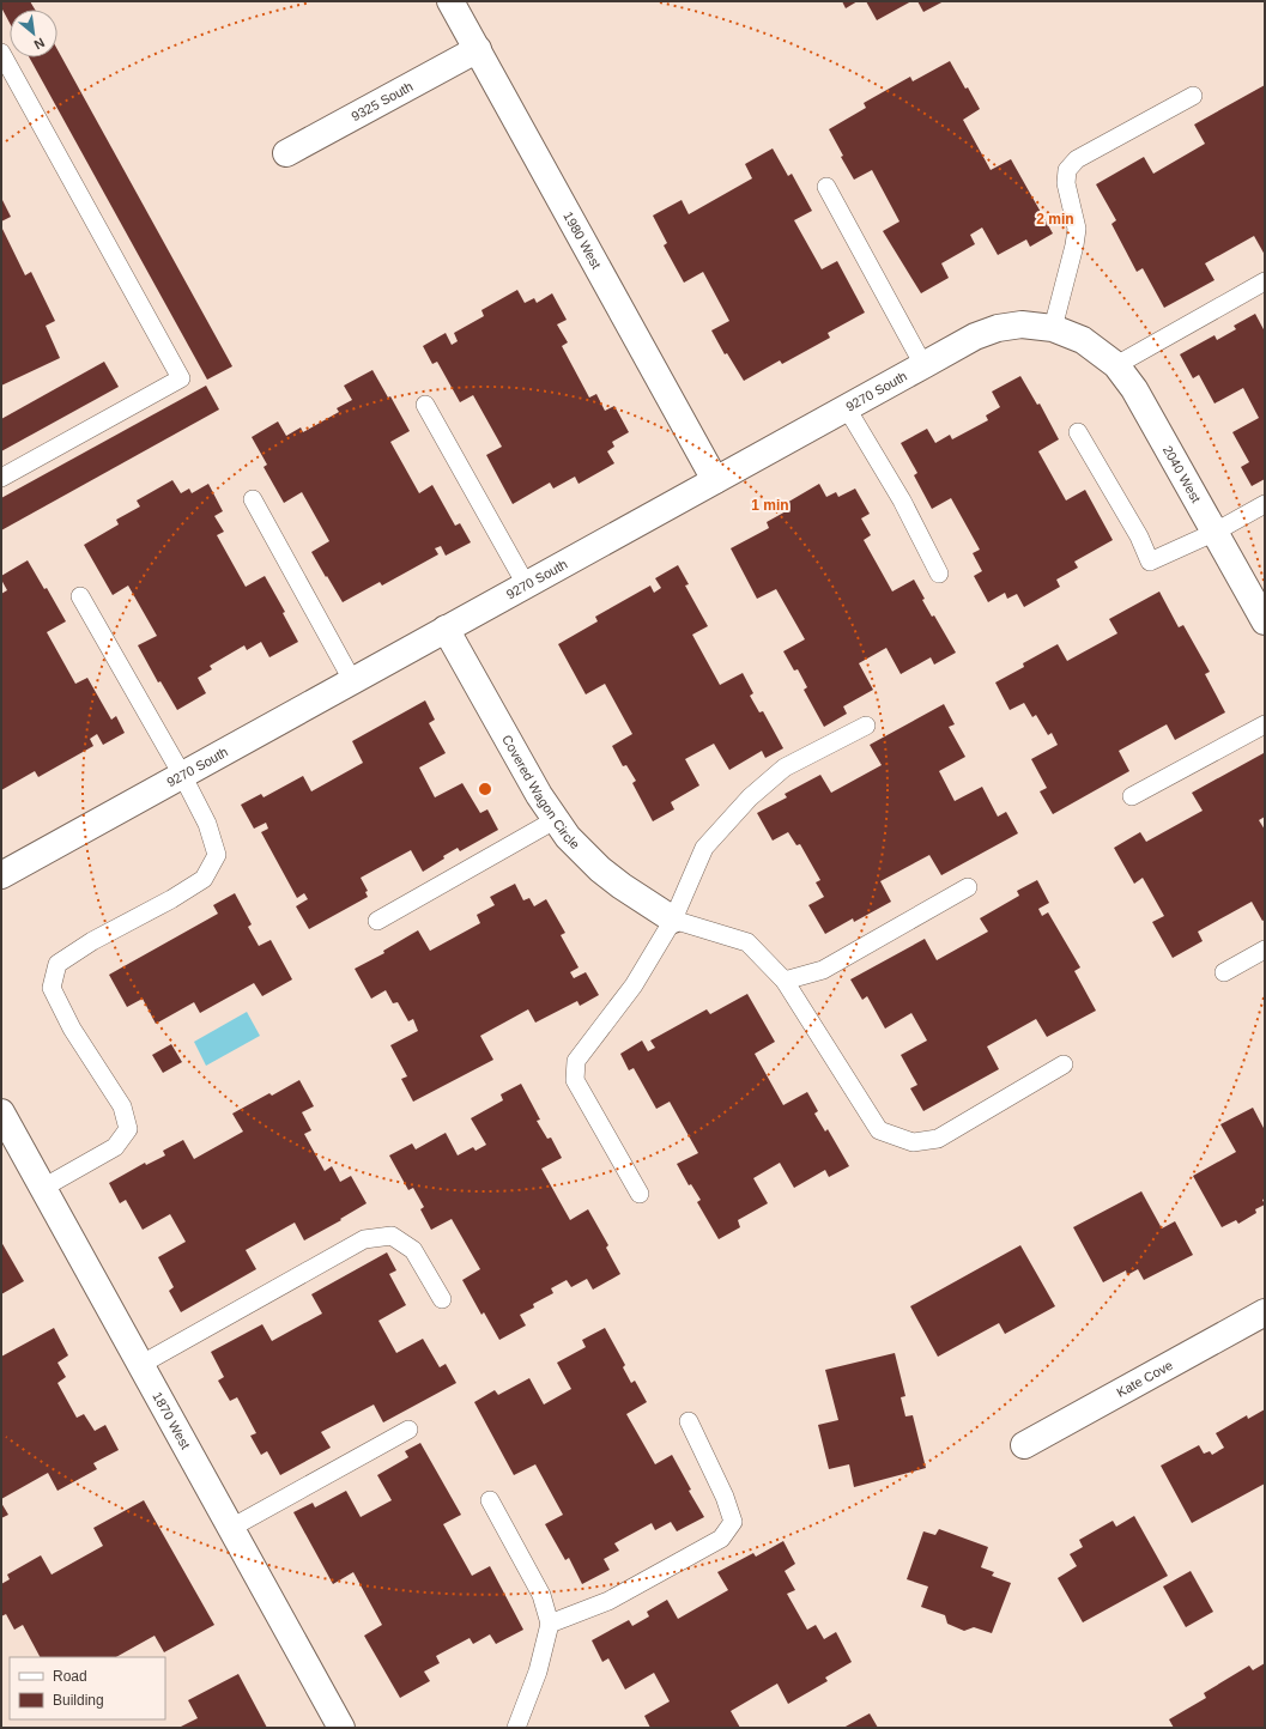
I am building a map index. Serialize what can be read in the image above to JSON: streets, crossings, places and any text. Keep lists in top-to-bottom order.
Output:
{
  "streets": {
    "street": [
      "9325 South",
      "1980 West",
      "9270 South",
      "2040 West",
      "Covered Wagon Circle",
      "Kate Cove",
      "1870 West"
    ]
  },
  "crossings": [
    ["9325 South", "1980 West"],
    ["1980 West", "9270 South"],
    ["9270 South", "2040 West"],
    ["9270 South", "Covered Wagon Circle"]
  ],
  "legend": ["Road", "Building"],
  "north": "bottom right",
  "rings": ["2 min", "1 min"]
}
